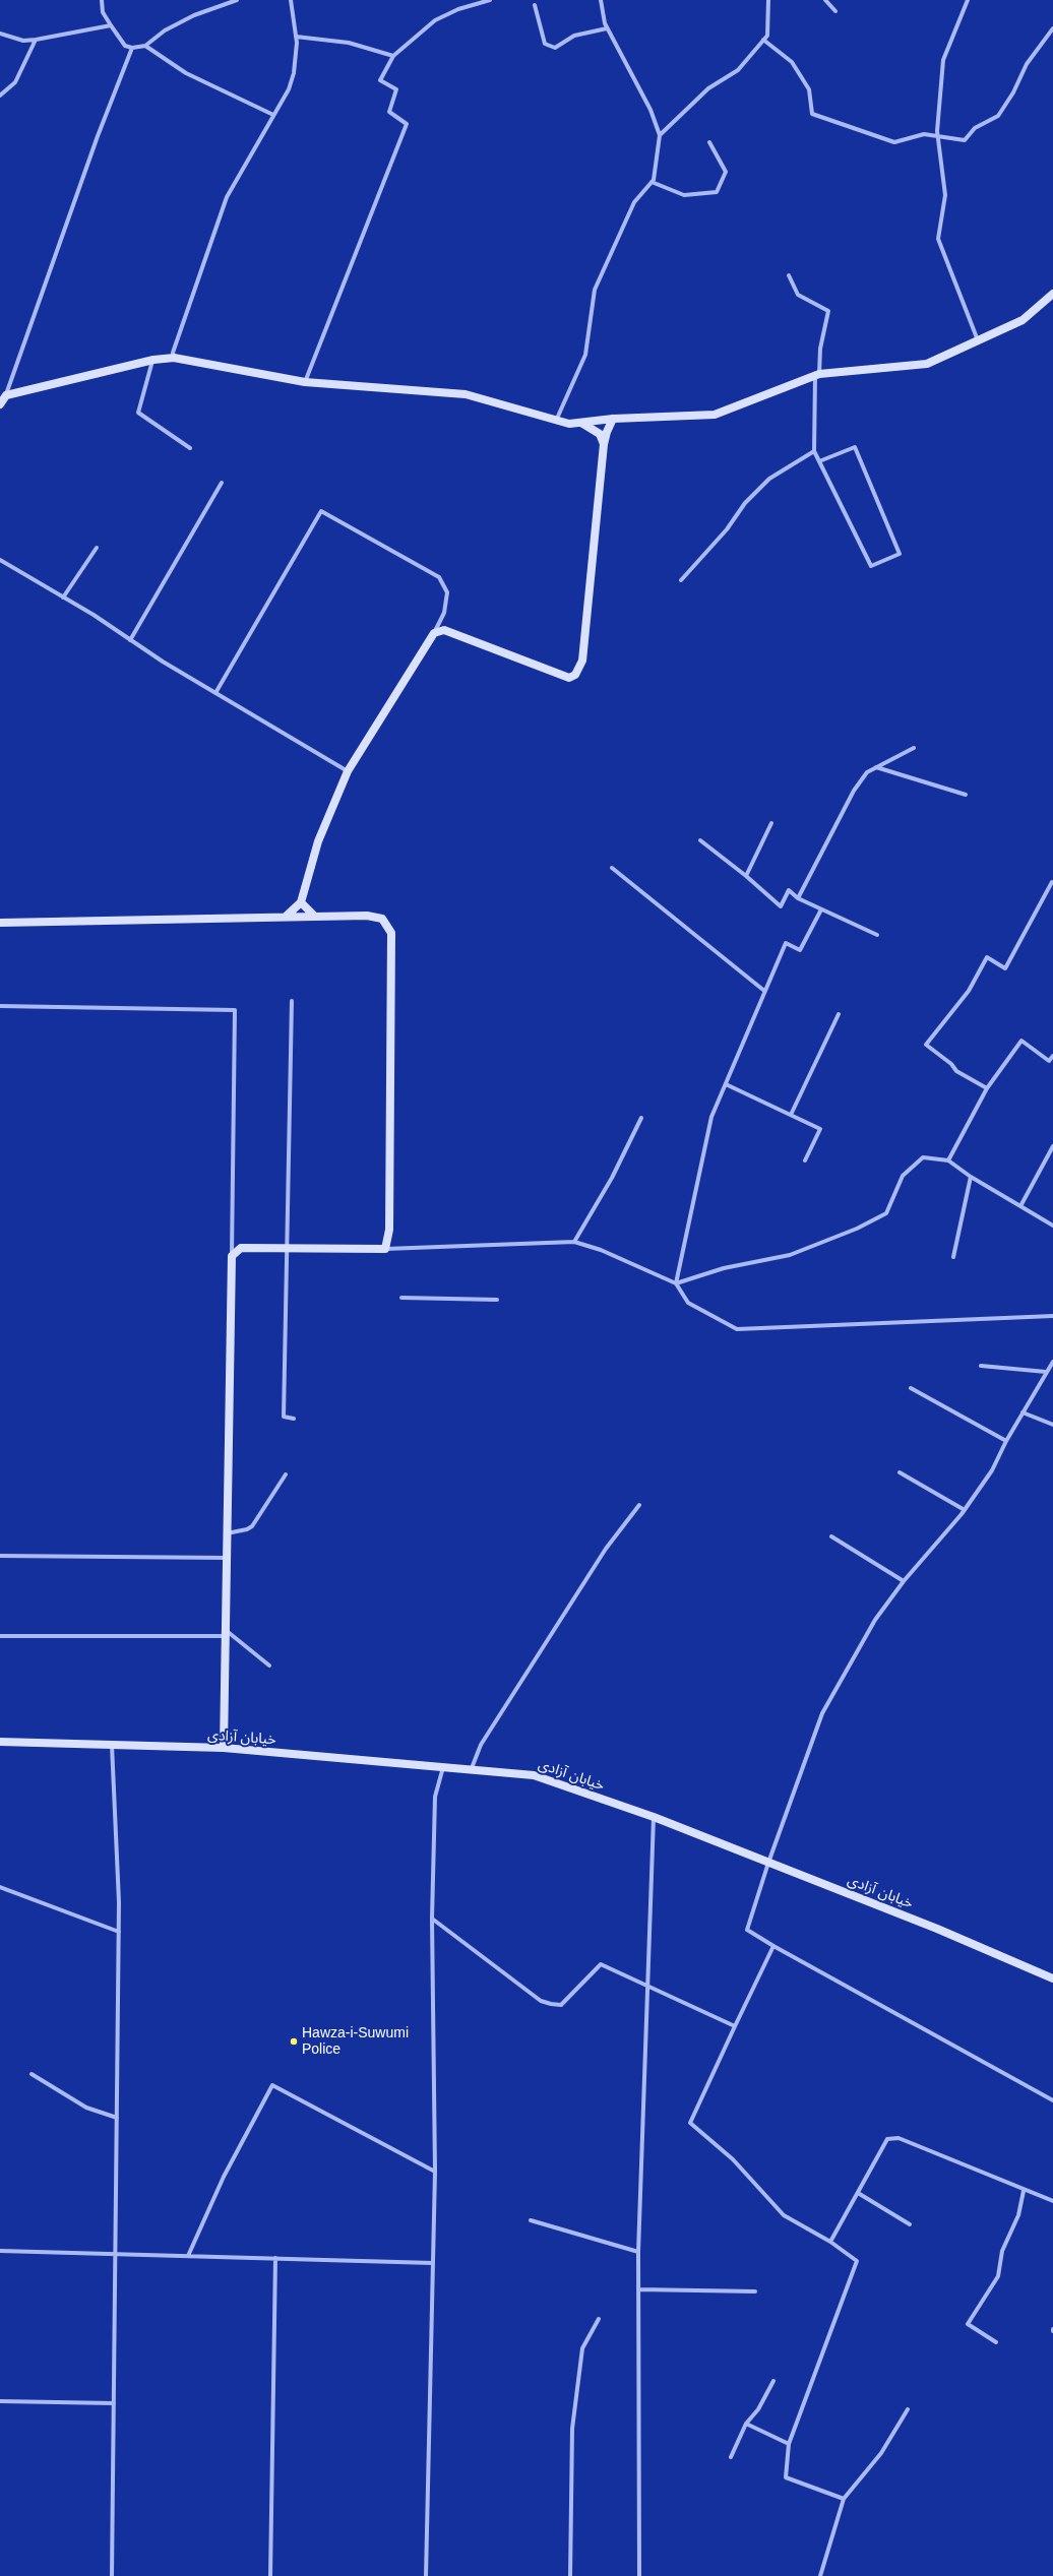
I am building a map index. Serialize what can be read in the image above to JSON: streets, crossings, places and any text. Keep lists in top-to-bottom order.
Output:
{
  "streets": {
    "street": ["خیابان آزادی"]
  },
  "places": ["Hawza-i-Suwumi Police"]
}
